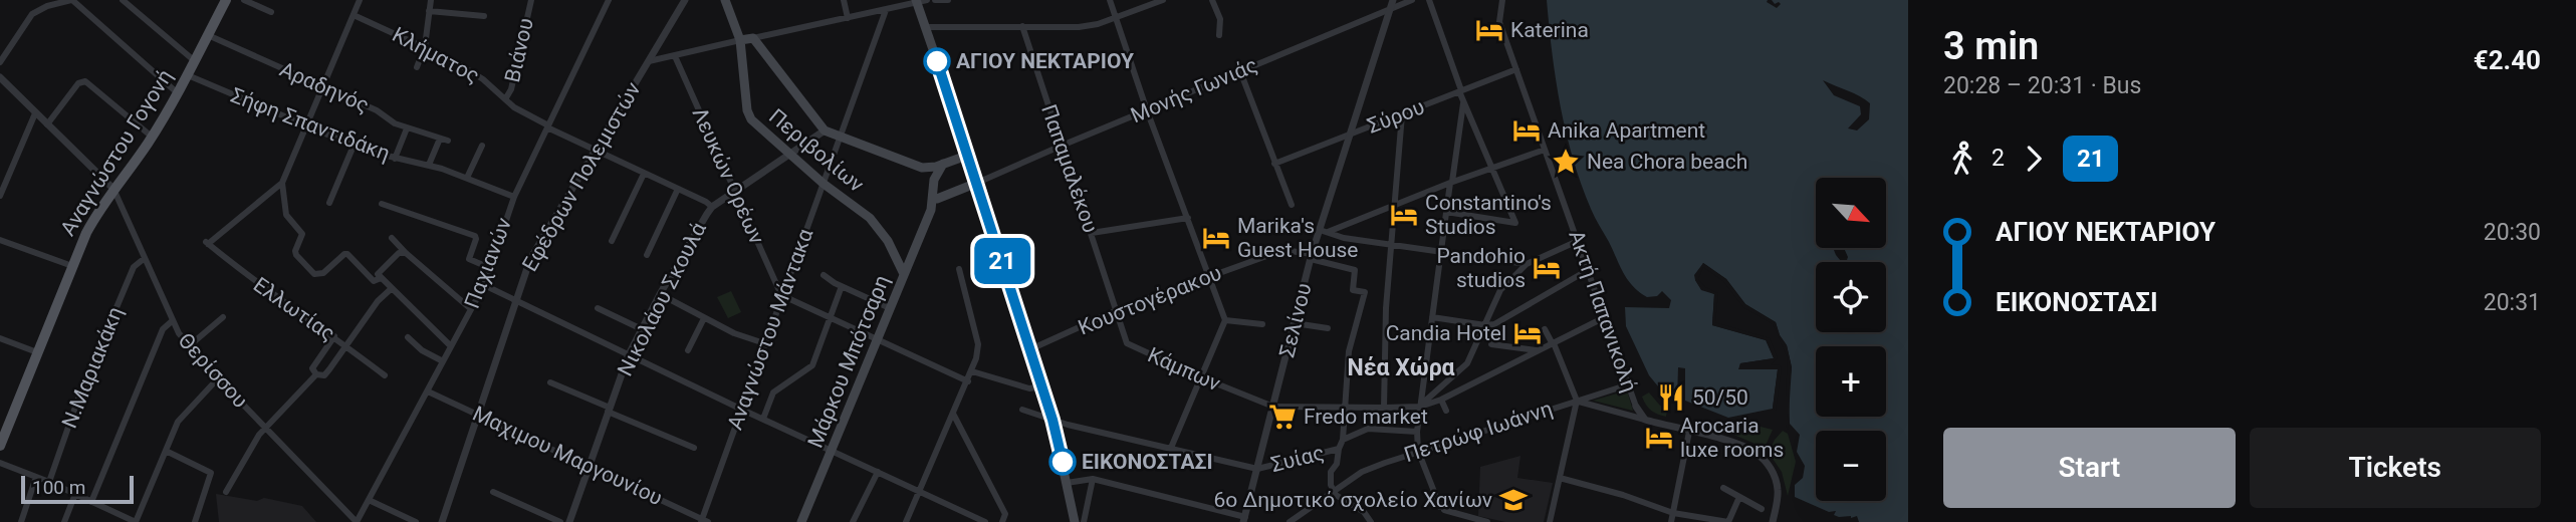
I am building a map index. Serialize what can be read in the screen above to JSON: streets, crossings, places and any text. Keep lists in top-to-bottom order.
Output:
{
  "streets": {
    "main road": ["Περιβολίων", "Αναγνώστου Γογονή", "Μάρκου Μπότσαρη"],
    "street": [
      "Βιάνου",
      "Κλήματος",
      "Αραδηνός",
      "Μονής Γωνιάς",
      "Σύρου",
      "Σήφη Σπαντιδάκη",
      "Παπαμαλέκου",
      "Λευκών Ορέων",
      "Εφέδρων Πολεμιστών",
      "Παχιανών",
      "Νικολάου Σκουλά",
      "Κουστογέρακου",
      "Ελλωτίας",
      "Ακτή Παπανικολή",
      "Σελίνου",
      "Αναγνώστου Μάντακα",
      "Ν.Μαριακάκη",
      "Κάμπων",
      "Θερίσσου",
      "Πετρώφ Ιωάννη",
      "Μαχιμου Mαργουνίου",
      "Συίας"
    ]
  },
  "crossings": [
    ["Βιάνου", "Κλήματος"],
    ["Κλήματος", "Εφέδρων Πολεμιστών"],
    ["Κλήματος", "Παχιανών"],
    ["Κλήματος", "Νικολάου Σκουλά"],
    ["Αραδηνός", "Αναγνώστου Γογονή"],
    ["Μονής Γωνιάς", "Παπαμαλέκου"],
    ["Μονής Γωνιάς", "Σελίνου"],
    ["Σύρου", "Ακτή Παπανικολή"],
    ["Σύρου", "Σελίνου"],
    ["Σήφη Σπαντιδάκη", "Αναγνώστου Γογονή"],
    ["Σήφη Σπαντιδάκη", "Παχιανών"],
    ["Περιβολίων", "Νικολάου Σκουλά"],
    ["Περιβολίων", "Αναγνώστου Μάντακα"],
    ["Περιβολίων", "Μάρκου Μπότσαρη"],
    ["Αναγνώστου Γογονή", "Θερίσσου"],
    ["Παπαμαλέκου", "Κουστογέρακου"],
    ["Παπαμαλέκου", "Κάμπων"],
    ["Λευκών Ορέων", "Νικολάου Σκουλά"],
    ["Λευκών Ορέων", "Αναγνώστου Μάντακα"],
    ["Εφέδρων Πολεμιστών", "Μαχιμου Mαργουνίου"],
    ["Παχιανών", "Θερίσσου"],
    ["Παχιανών", "Μαχιμου Mαργουνίου"],
    ["Νικολάου Σκουλά", "Μαχιμου Mαργουνίου"],
    ["Κουστογέρακου", "Σελίνου"],
    ["Κουστογέρακου", "Κάμπων"],
    ["Ακτή Παπανικολή", "Πετρώφ Ιωάννη"],
    ["Σελίνου", "Κάμπων"],
    ["Σελίνου", "Συίας"],
    ["Αναγνώστου Μάντακα", "Μαχιμου Mαργουνίου"],
    ["Ν.Μαριακάκη", "Θερίσσου"]
  ],
  "districts": ["Νέα Χώρα"],
  "places": {
    "hotel": [
      "Katerina",
      "Anika Apartment",
      "Constantino's Studios",
      "Marika's Guest House",
      "Pandohio studios",
      "Candia Hotel",
      "Arocaria luxe rooms"
    ],
    "other": ["ΑΓΙΟΥ ΝΕΚΤΑΡΙΟΥ", "ΕΙΚΟΝΟΣΤΑΣΙ"],
    "place": ["Nea Chora beach"],
    "restaurant": ["50/50"],
    "supermarket": ["Fredo market"],
    "school or university": ["6ο Δημοτικό σχολείο Χανίων"]
  },
  "lines": ["bus line 21"],
  "scale_bar": "100 m",
  "north": "bottom right",
  "page": {
    "on_map": "21",
    "heading": ["3 min", "20:28 – 20:31 · Bus", "€2.40"],
    "legs": ["2", "21"],
    "map_buttons": ["+", "−"],
    "list": [
      {
        "name": "ΑΓΙΟΥ ΝΕΚΤΑΡΙΟΥ",
        "value": "20:30"
      },
      {
        "name": "ΕΙΚΟΝΟΣΤΑΣΙ",
        "value": "20:31"
      }
    ],
    "buttons": ["Start", "Tickets"],
    "scale": "100 m"
  }
}
